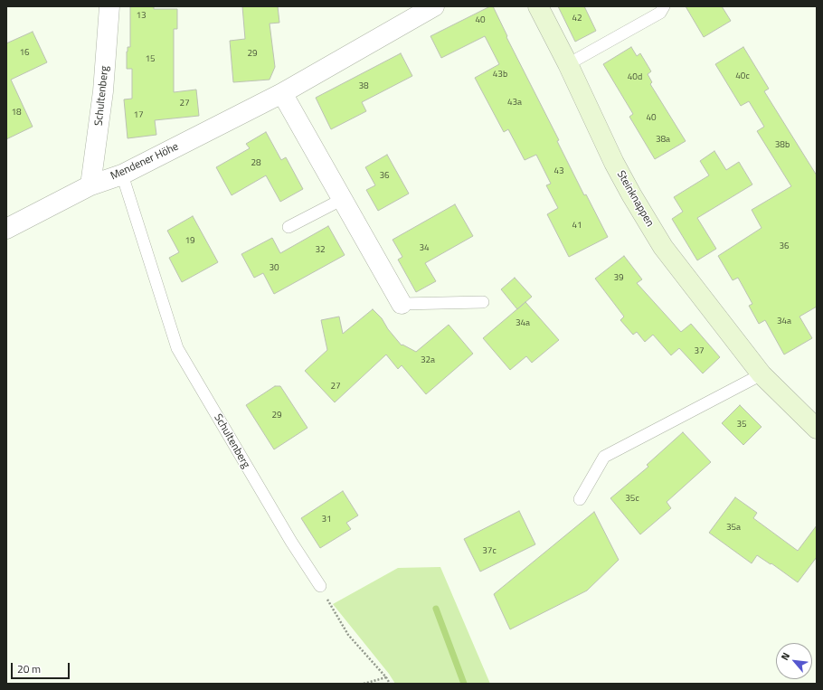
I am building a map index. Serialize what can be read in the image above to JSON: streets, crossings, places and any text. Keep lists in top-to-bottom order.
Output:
{
  "streets": {
    "street": ["Schultenberg", "Mendener Höhe", "Steinknappen"]
  },
  "crossings": [
    ["Schultenberg", "Mendener Höhe"]
  ],
  "house_numbers": [
    "13",
    "42",
    "40",
    "16",
    "29",
    "15",
    "43b",
    "40c",
    "40d",
    "38",
    "43a",
    "27",
    "18",
    "17",
    "40",
    "38a",
    "38b",
    "28",
    "43",
    "36",
    "41",
    "19",
    "36",
    "34",
    "32",
    "30",
    "39",
    "34a",
    "34a",
    "37",
    "32a",
    "27",
    "29",
    "35",
    "35c",
    "31",
    "35a",
    "37c"
  ],
  "scale_bar": "20 m",
  "north": "top left"
}
